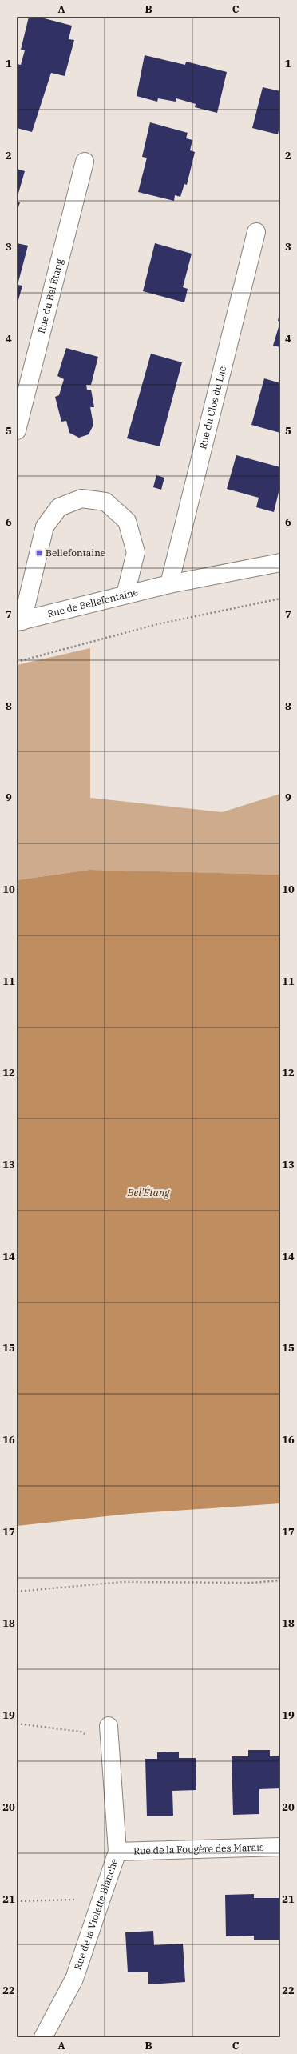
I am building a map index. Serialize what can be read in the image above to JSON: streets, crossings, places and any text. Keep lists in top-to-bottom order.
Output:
{
  "streets": {
    "street": [
      "Rue du Bel Étang",
      "Rue du Clos du Lac",
      "Rue de Bellefontaine",
      "Rue de la Fougère des Marais",
      "Rue de la Violette Blanche"
    ]
  },
  "crossings": [
    ["Rue du Clos du Lac", "Rue de Bellefontaine"],
    ["Rue de la Fougère des Marais", "Rue de la Violette Blanche"]
  ],
  "water": ["Bel'Étang"],
  "places": {
    "transit": ["Bellefontaine"]
  },
  "grid": {
    "columns": ["A", "B", "C"],
    "rows": [
      "1",
      "2",
      "3",
      "4",
      "5",
      "6",
      "7",
      "8",
      "9",
      "10",
      "11",
      "12",
      "13",
      "14",
      "15",
      "16",
      "17",
      "18",
      "19",
      "20",
      "21",
      "22"
    ]
  }
}
